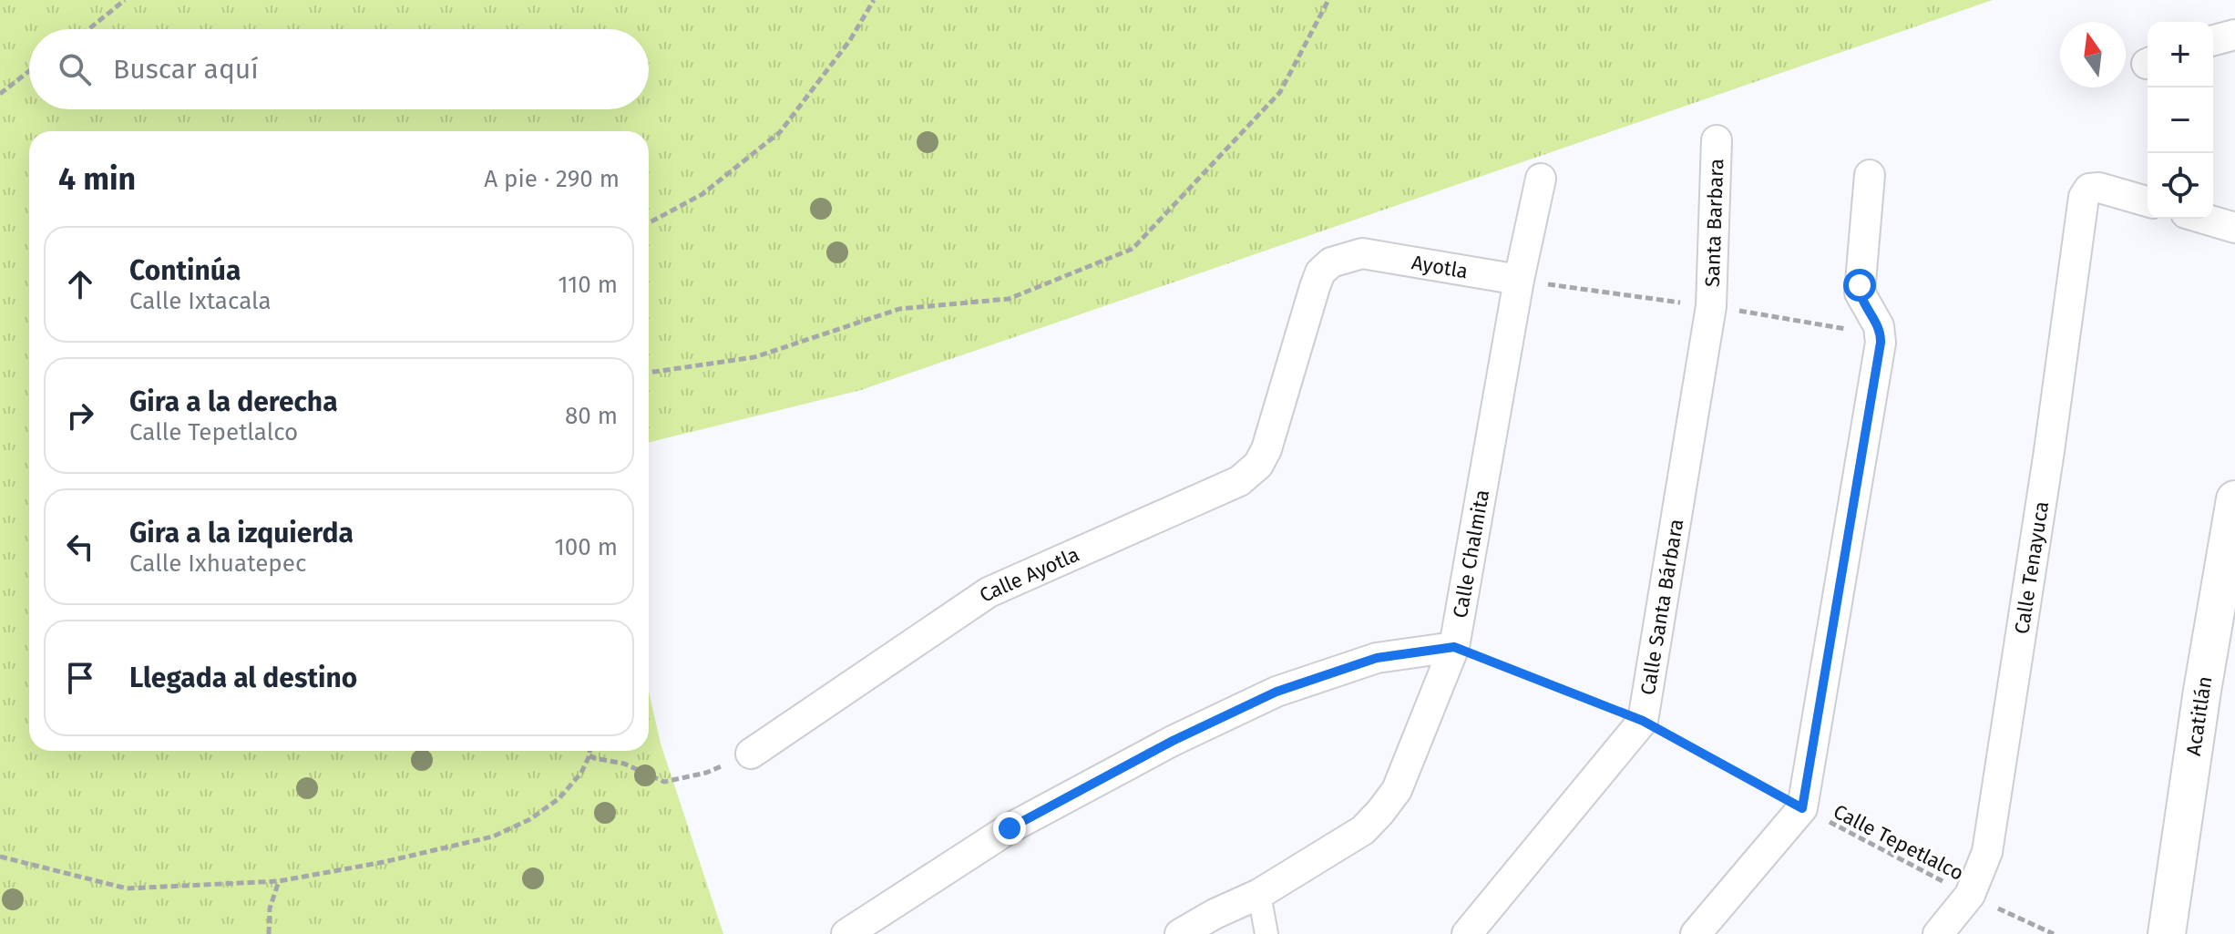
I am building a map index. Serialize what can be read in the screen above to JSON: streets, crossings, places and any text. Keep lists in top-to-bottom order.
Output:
{
  "streets": {
    "street": [
      "Santa Barbara",
      "Ayotla",
      "Calle Chalmita",
      "Calle Tenayuca",
      "Calle Ayotla",
      "Calle Santa Bárbara",
      "Acatitlán"
    ],
    "path": ["Calle Tepetlalco"]
  },
  "crossings": [
    ["Santa Barbara", "Calle Santa Bárbara"],
    ["Ayotla", "Calle Chalmita"],
    ["Ayotla", "Calle Ayotla"],
    ["Calle Chalmita", "Calle Tepetlalco"],
    ["Calle Tenayuca", "Calle Tepetlalco"],
    ["Calle Santa Bárbara", "Calle Tepetlalco"]
  ],
  "north": "top",
  "page": {
    "map_buttons": ["+", "−"],
    "search": "Buscar aquí",
    "heading": ["4 min", "A pie · 290 m"],
    "list": [
      ["Continúa", "Calle Ixtacala", "110 m"],
      ["Gira a la derecha", "Calle Tepetlalco", "80 m"],
      ["Gira a la izquierda", "Calle Ixhuatepec", "100 m"],
      "Llegada al destino"
    ]
  }
}
